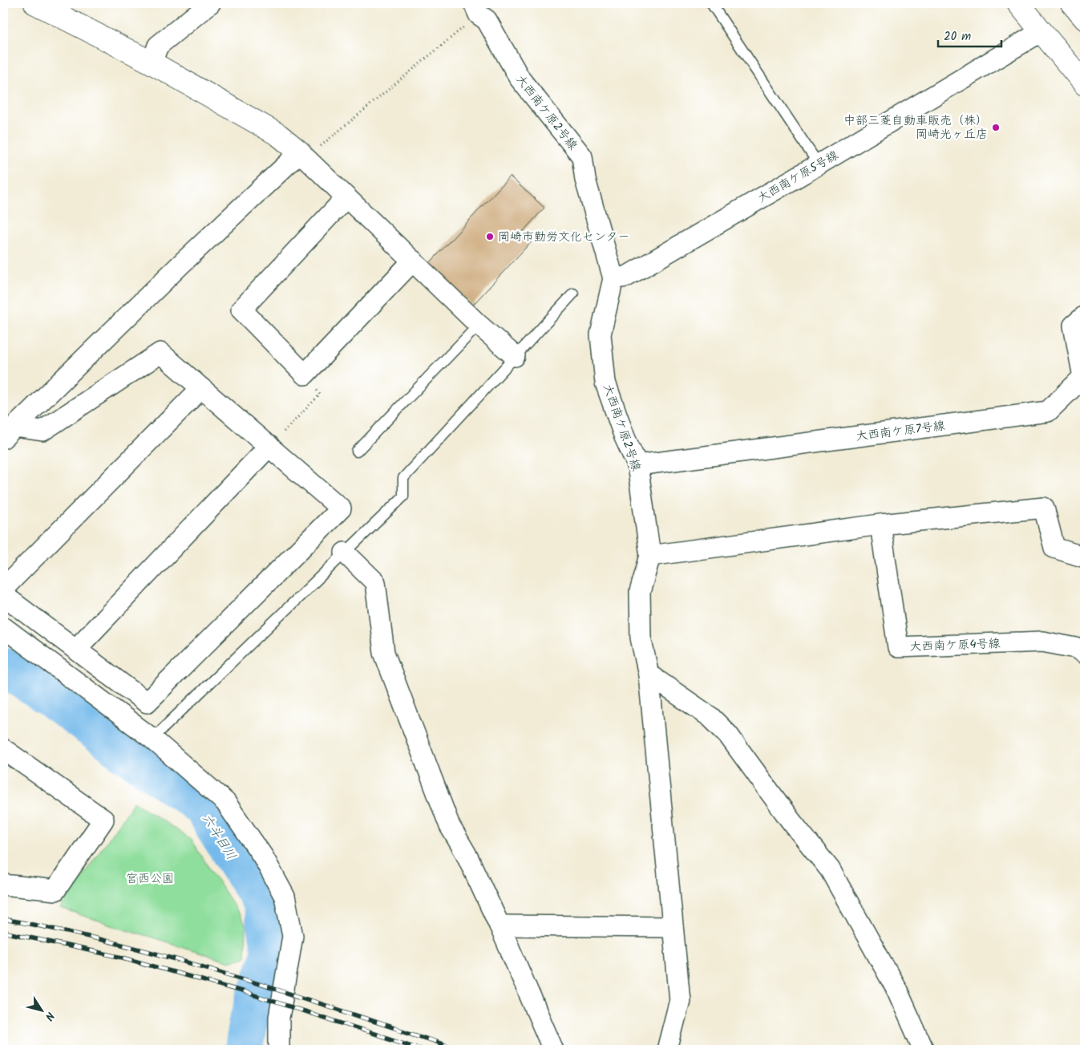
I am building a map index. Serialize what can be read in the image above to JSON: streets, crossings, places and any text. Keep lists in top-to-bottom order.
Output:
{
  "streets": {
    "street": [
      "大西南ケ原2号線",
      "大西南ケ原5号線",
      "大西南ケ原7号線",
      "大西南ケ原4号線"
    ]
  },
  "crossings": [
    ["大西南ケ原2号線", "大西南ケ原5号線"],
    ["大西南ケ原2号線", "大西南ケ原7号線"]
  ],
  "water": ["六斗目川"],
  "parks": ["宮西公園"],
  "places": ["中部三菱自動車販売（株） 岡崎光ヶ丘店", "岡崎市勤労文化センター"],
  "scale_bar": "20 m",
  "north": "bottom right"
}
